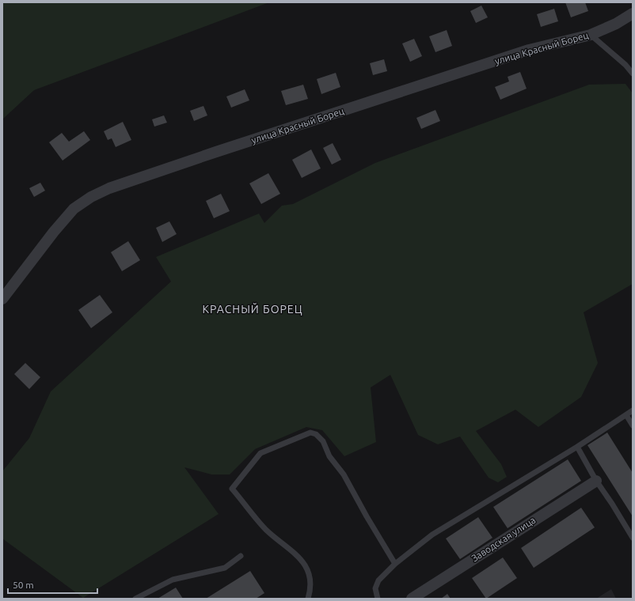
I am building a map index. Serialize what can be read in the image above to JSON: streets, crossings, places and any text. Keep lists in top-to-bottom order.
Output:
{
  "streets": {
    "street": ["улица Красный Борец", "Заводская улица"]
  },
  "districts": ["КРАСНЫЙ БОРЕЦ"],
  "scale_bar": "50 m"
}
